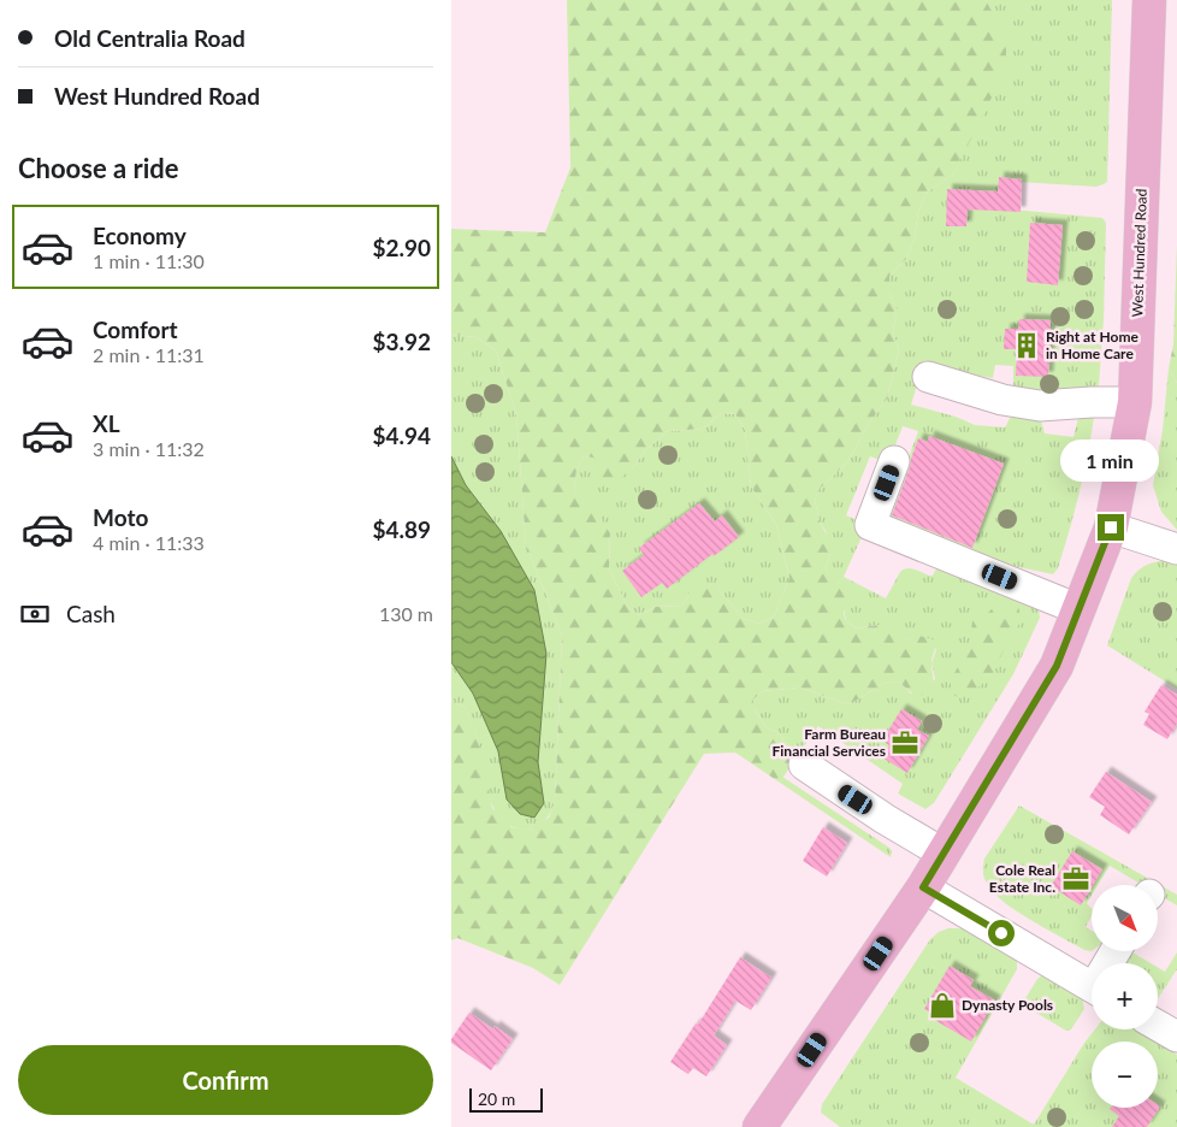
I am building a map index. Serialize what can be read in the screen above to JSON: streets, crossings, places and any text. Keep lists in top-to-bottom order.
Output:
{
  "streets": {
    "main road": ["West Hundred Road"]
  },
  "places": {
    "building": ["Right at Home in Home Care"],
    "office": ["Farm Bureau Financial Services", "Cole Real Estate Inc."],
    "shop": ["Dynasty Pools"]
  },
  "scale_bar": "20 m",
  "north": "bottom right",
  "page": {
    "banner": ["Old Centralia Road", "West Hundred Road"],
    "heading": "Choose a ride",
    "list": [
      {
        "name": "Economy",
        "note": "1 min · 11:30",
        "value": "$2.90"
      },
      {
        "name": "Comfort",
        "note": "2 min · 11:31",
        "value": "$3.92"
      },
      {
        "name": "XL",
        "note": "3 min · 11:32",
        "value": "$4.94"
      },
      {
        "name": "Moto",
        "note": "4 min · 11:33",
        "value": "$4.89"
      }
    ],
    "bubble": "1 min",
    "pay": ["Cash", "130 m"],
    "map_buttons": ["+", "−"],
    "buttons": "Confirm",
    "scale": "20 m"
  }
}
